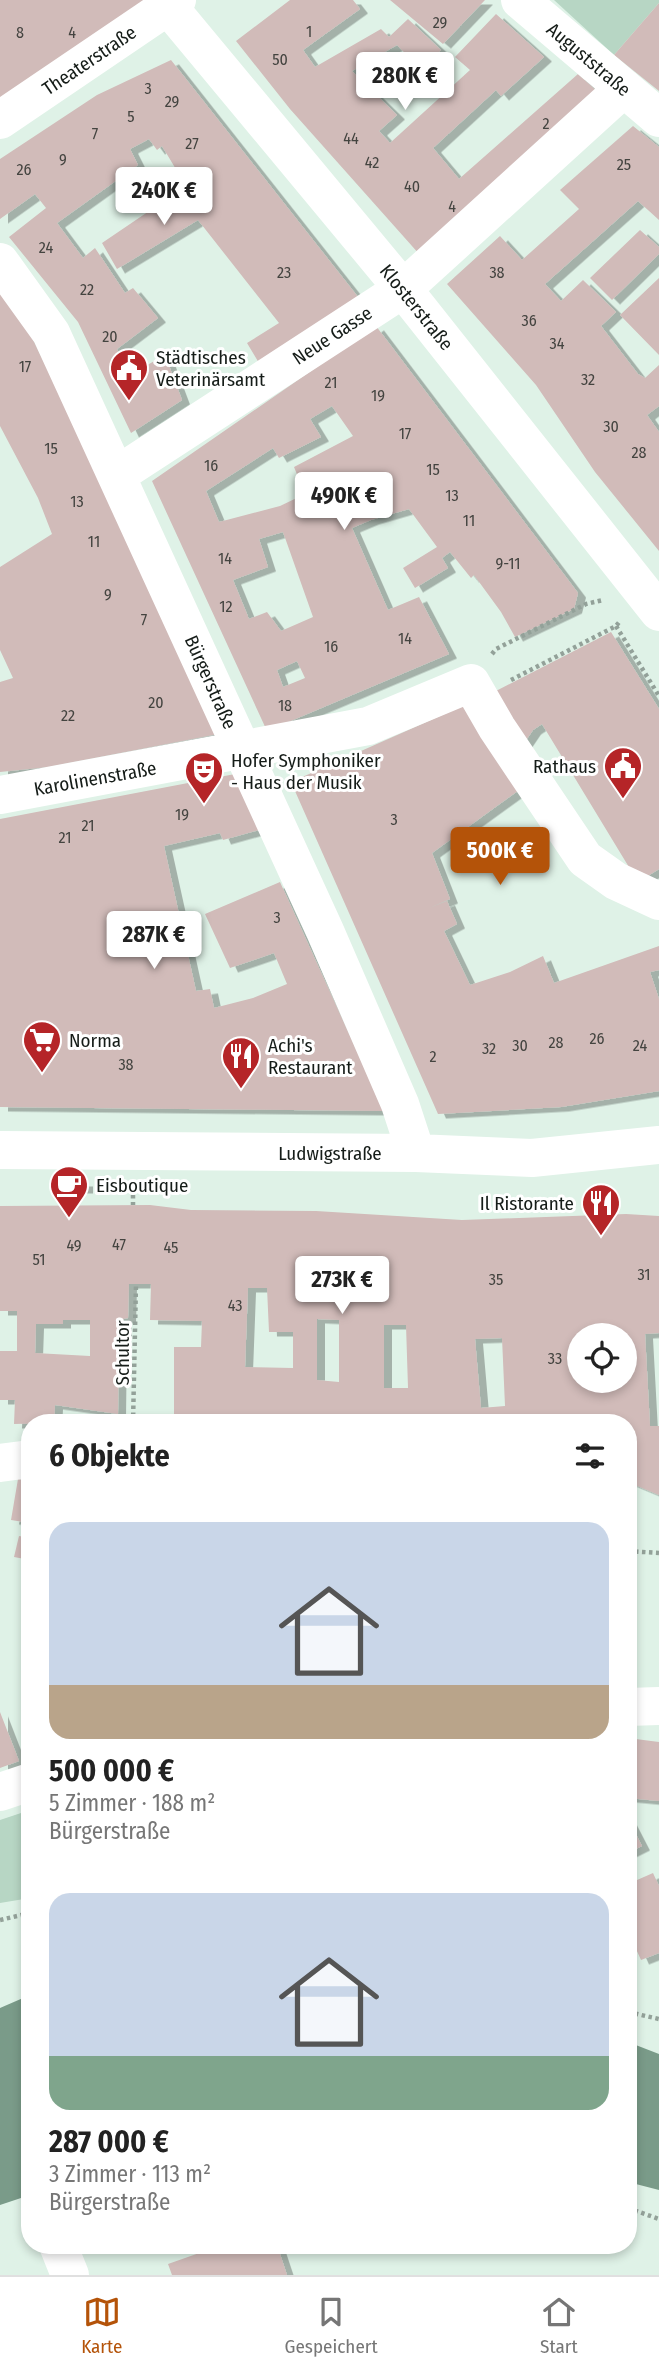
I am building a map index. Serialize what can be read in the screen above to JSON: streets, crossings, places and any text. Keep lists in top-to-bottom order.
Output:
{
  "streets": {
    "street": [
      "Auguststraße",
      "Theaterstraße",
      "Klosterstraße",
      "Neue Gasse",
      "Bürgerstraße",
      "Karolinenstraße",
      "Ludwigstraße"
    ],
    "path": ["Schultor"]
  },
  "crossings": [
    ["Auguststraße", "Neue Gasse"],
    ["Theaterstraße", "Klosterstraße"],
    ["Klosterstraße", "Neue Gasse"],
    ["Neue Gasse", "Bürgerstraße"],
    ["Bürgerstraße", "Karolinenstraße"],
    ["Bürgerstraße", "Ludwigstraße"]
  ],
  "places": {
    "public building": ["Städtisches Veterinärsamt", "Rathaus"],
    "theatre": ["Hofer Symphoniker - Haus der Musik"],
    "supermarket": ["Norma"],
    "restaurant": ["Achi's Restaurant", "Il Ristorante"],
    "cafe": ["Eisboutique"]
  },
  "house_numbers": [
    "29",
    "1",
    "8",
    "4",
    "50",
    "3",
    "29",
    "5",
    "2",
    "7",
    "44",
    "27",
    "9",
    "42",
    "25",
    "26",
    "40",
    "4",
    "24",
    "23",
    "38",
    "22",
    "36",
    "20",
    "34",
    "17",
    "32",
    "21",
    "19",
    "30",
    "17",
    "15",
    "28",
    "16",
    "15",
    "13",
    "13",
    "11",
    "11",
    "14",
    "9-11",
    "9",
    "12",
    "7",
    "14",
    "16",
    "20",
    "18",
    "22",
    "19",
    "3",
    "21",
    "21",
    "3",
    "26",
    "28",
    "30",
    "24",
    "32",
    "2",
    "38",
    "47",
    "49",
    "45",
    "51",
    "31",
    "35",
    "43",
    "33"
  ],
  "page": {
    "price": [
      "280K €",
      "240K €",
      "490K €",
      "500K €",
      "287K €",
      "273K €"
    ],
    "heading": "6 Objekte",
    "list": [
      {
        "name": "500 000 €",
        "note": "5 Zimmer · 188 m² · Bürgerstraße"
      },
      {
        "name": "287 000 €",
        "note": "3 Zimmer · 113 m² · Bürgerstraße"
      }
    ],
    "tabs": ["Karte", "Gespeichert", "Start"]
  }
}
